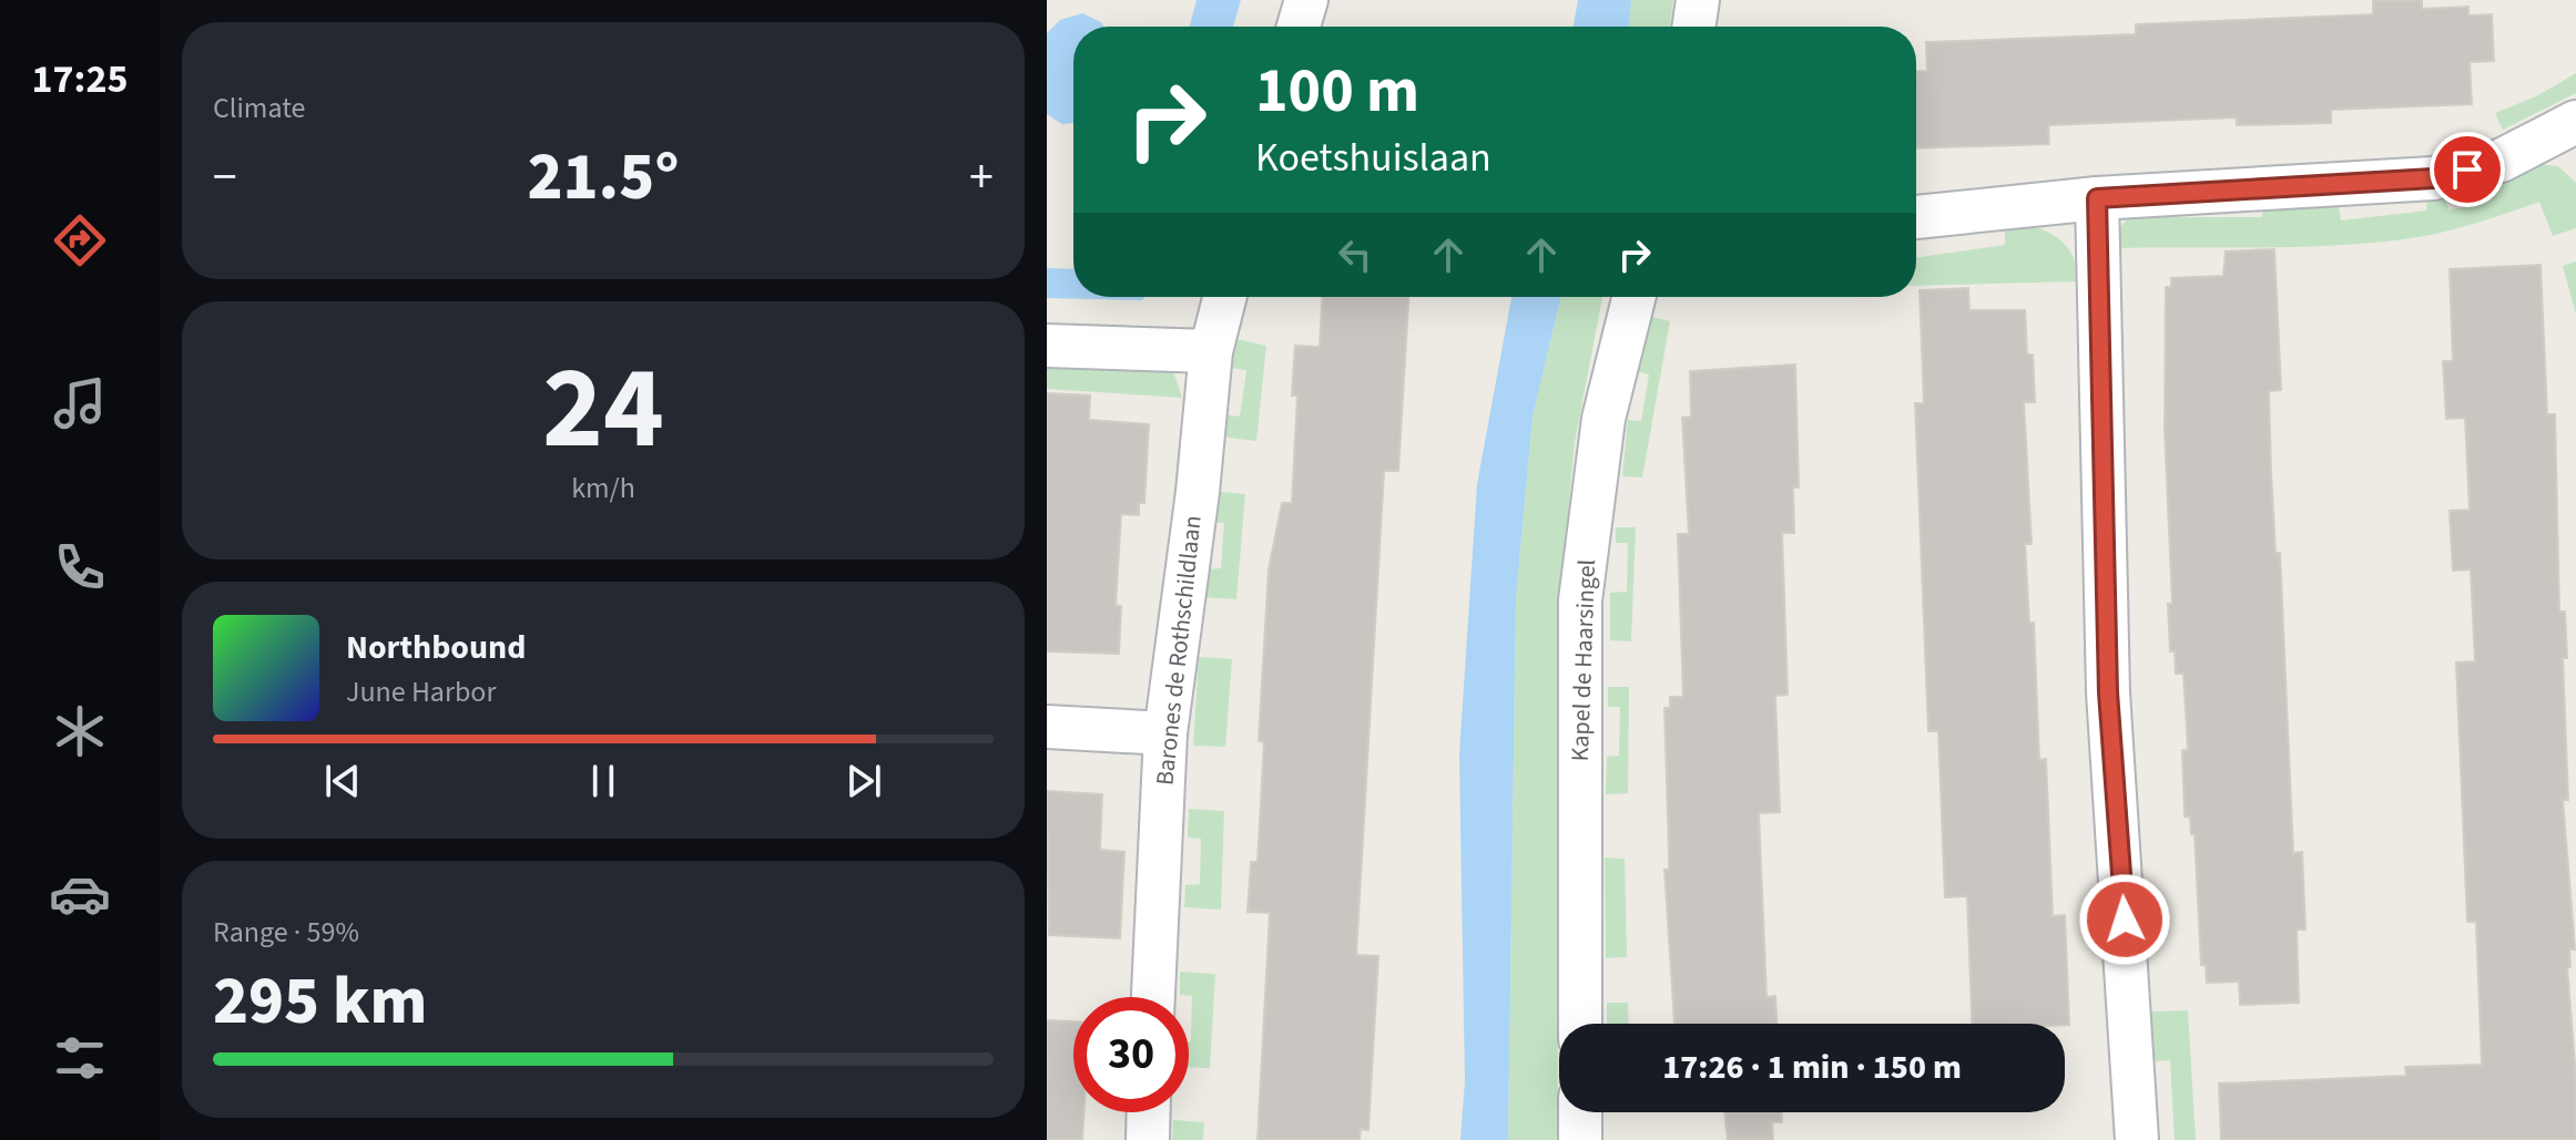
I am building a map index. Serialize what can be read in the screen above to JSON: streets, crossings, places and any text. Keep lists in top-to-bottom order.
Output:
{
  "streets": {
    "street": ["Barones de Rothschildlaan", "Kapel de Haarsingel"]
  },
  "page": {
    "tabs": "17:25",
    "tile": [
      "Climate",
      ["24", "km/h"],
      ["Range · 59%", "295 km"]
    ],
    "turn": ["100 m", "Koetshuislaan"],
    "heat": ["−", "21.5°", "+"],
    "song": ["Northbound", "June Harbor"],
    "limit": "30",
    "trip": "17:26 · 1 min · 150 m"
  }
}
